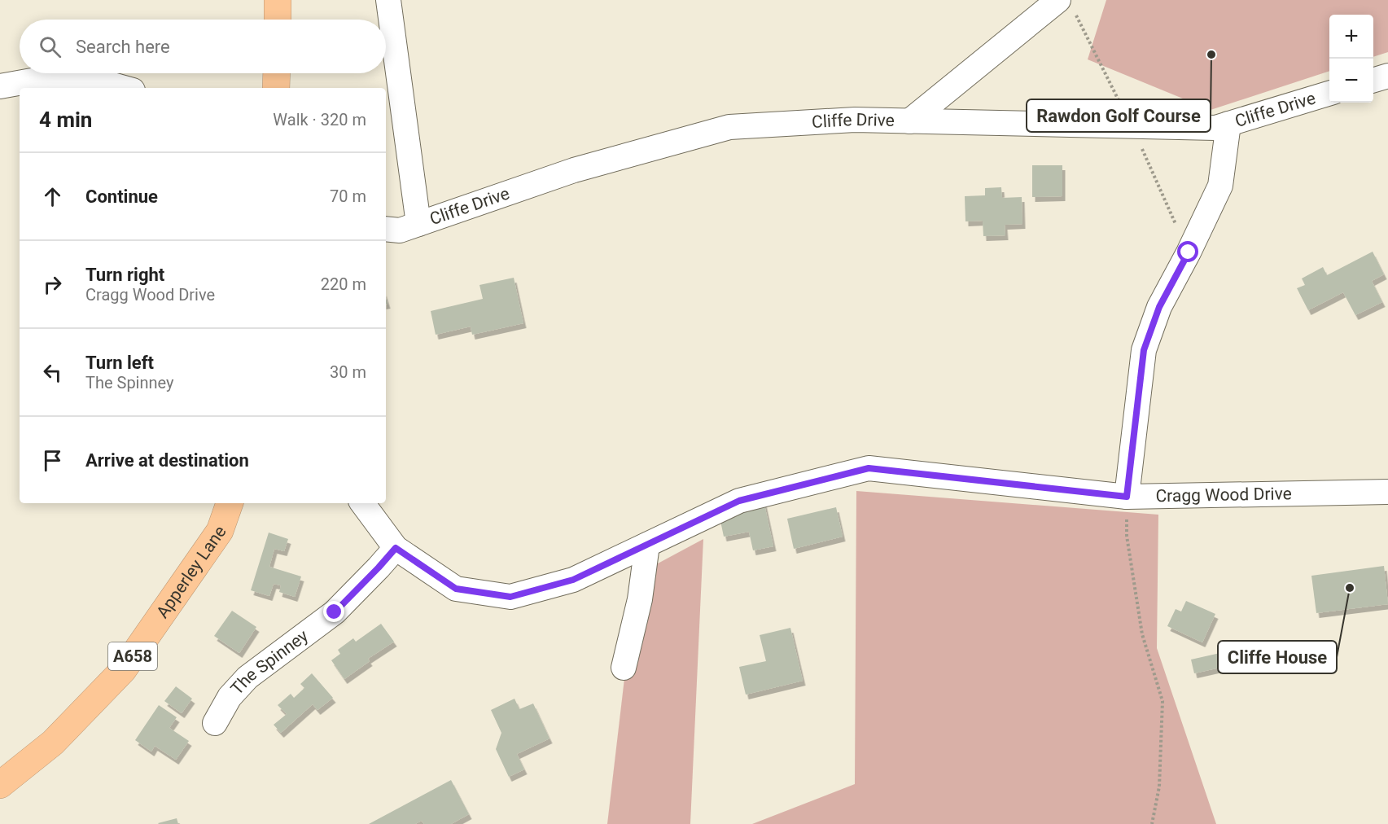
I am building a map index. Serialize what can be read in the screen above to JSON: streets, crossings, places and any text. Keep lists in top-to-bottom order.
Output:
{
  "streets": {
    "highway": ["Apperley Lane", "A658"],
    "street": ["Cliffe Drive", "Cragg Wood Drive", "The Spinney"]
  },
  "crossings": [
    ["Cragg Wood Drive", "The Spinney"]
  ],
  "places": ["Rawdon Golf Course", "Cliffe House"],
  "page": {
    "map_buttons": ["+", "−"],
    "search": "Search here",
    "heading": ["4 min", "Walk · 320 m"],
    "list": [
      ["Continue", "70 m"],
      ["Turn right", "Cragg Wood Drive", "220 m"],
      ["Turn left", "The Spinney", "30 m"],
      "Arrive at destination"
    ]
  }
}
